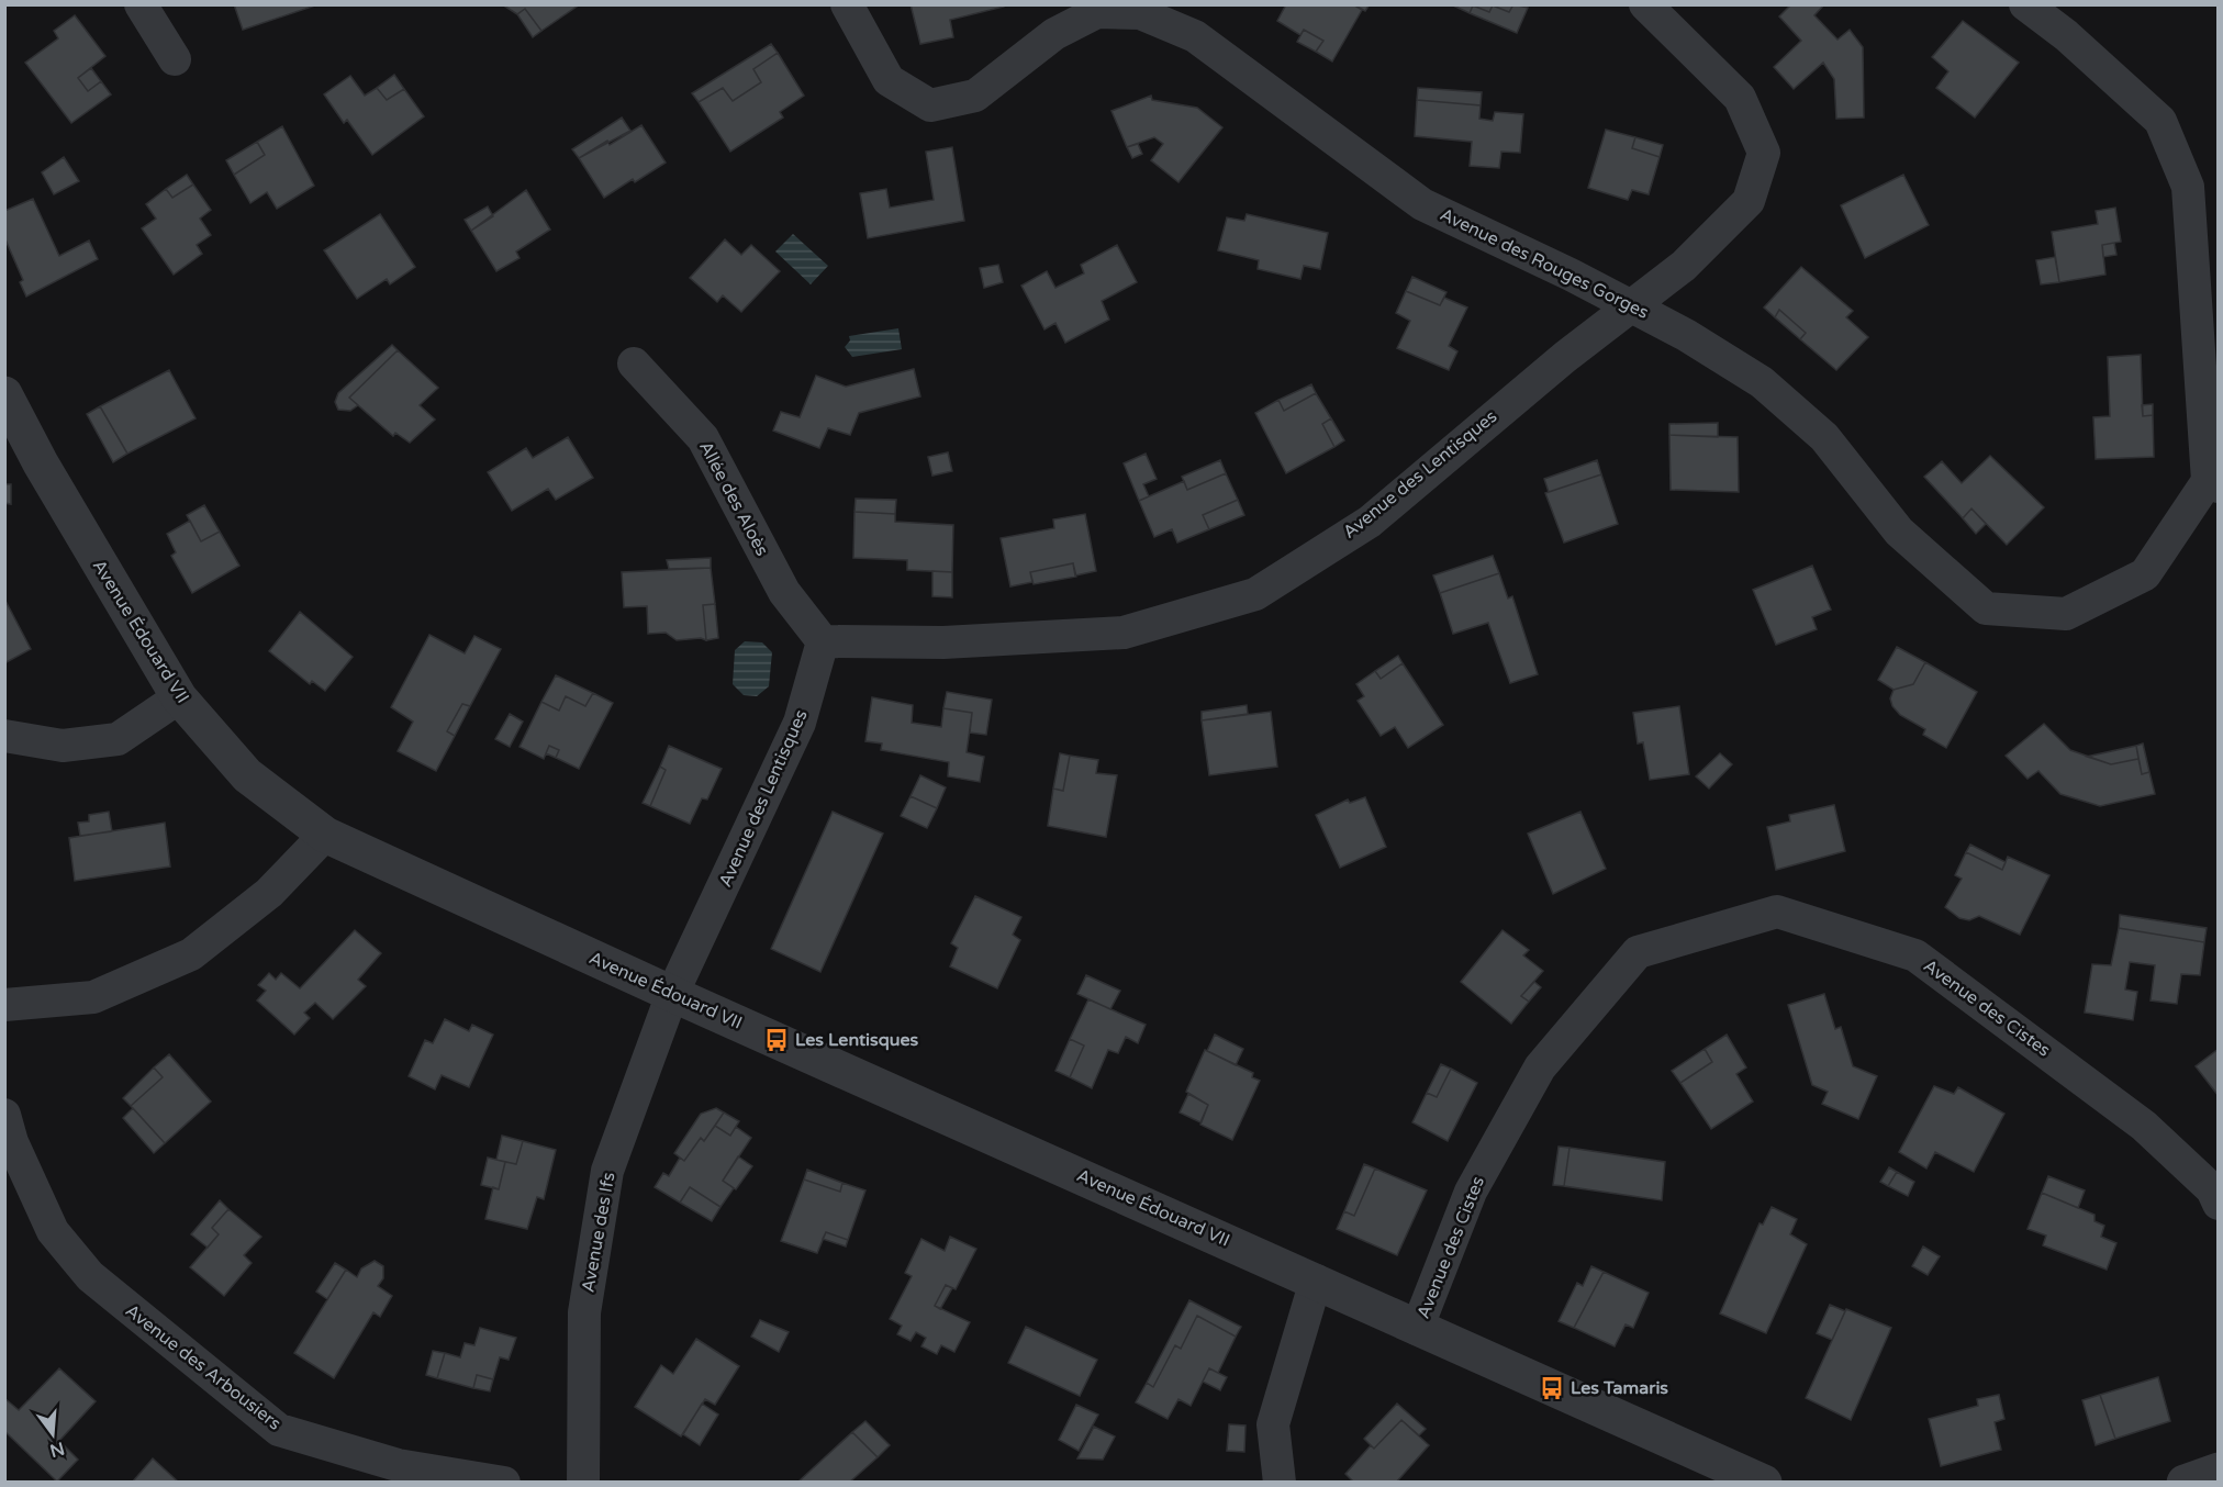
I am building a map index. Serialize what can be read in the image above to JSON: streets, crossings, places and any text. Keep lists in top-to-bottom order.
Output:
{
  "streets": {
    "street": [
      "Avenue des Rouges Gorges",
      "Avenue des Lentisques",
      "Allée des Aloès",
      "Avenue Édouard VII",
      "Avenue des Cistes",
      "Avenue des Ifs",
      "Avenue des Arbousiers"
    ]
  },
  "crossings": [
    ["Avenue des Rouges Gorges", "Avenue des Lentisques"],
    ["Avenue des Lentisques", "Allée des Aloès"],
    ["Avenue des Lentisques", "Avenue Édouard VII"],
    ["Avenue des Lentisques", "Avenue des Ifs"],
    ["Avenue Édouard VII", "Avenue des Cistes"],
    ["Avenue Édouard VII", "Avenue des Ifs"]
  ],
  "places": {
    "bus stop": ["Les Lentisques", "Les Tamaris"]
  },
  "north": "bottom"
}
